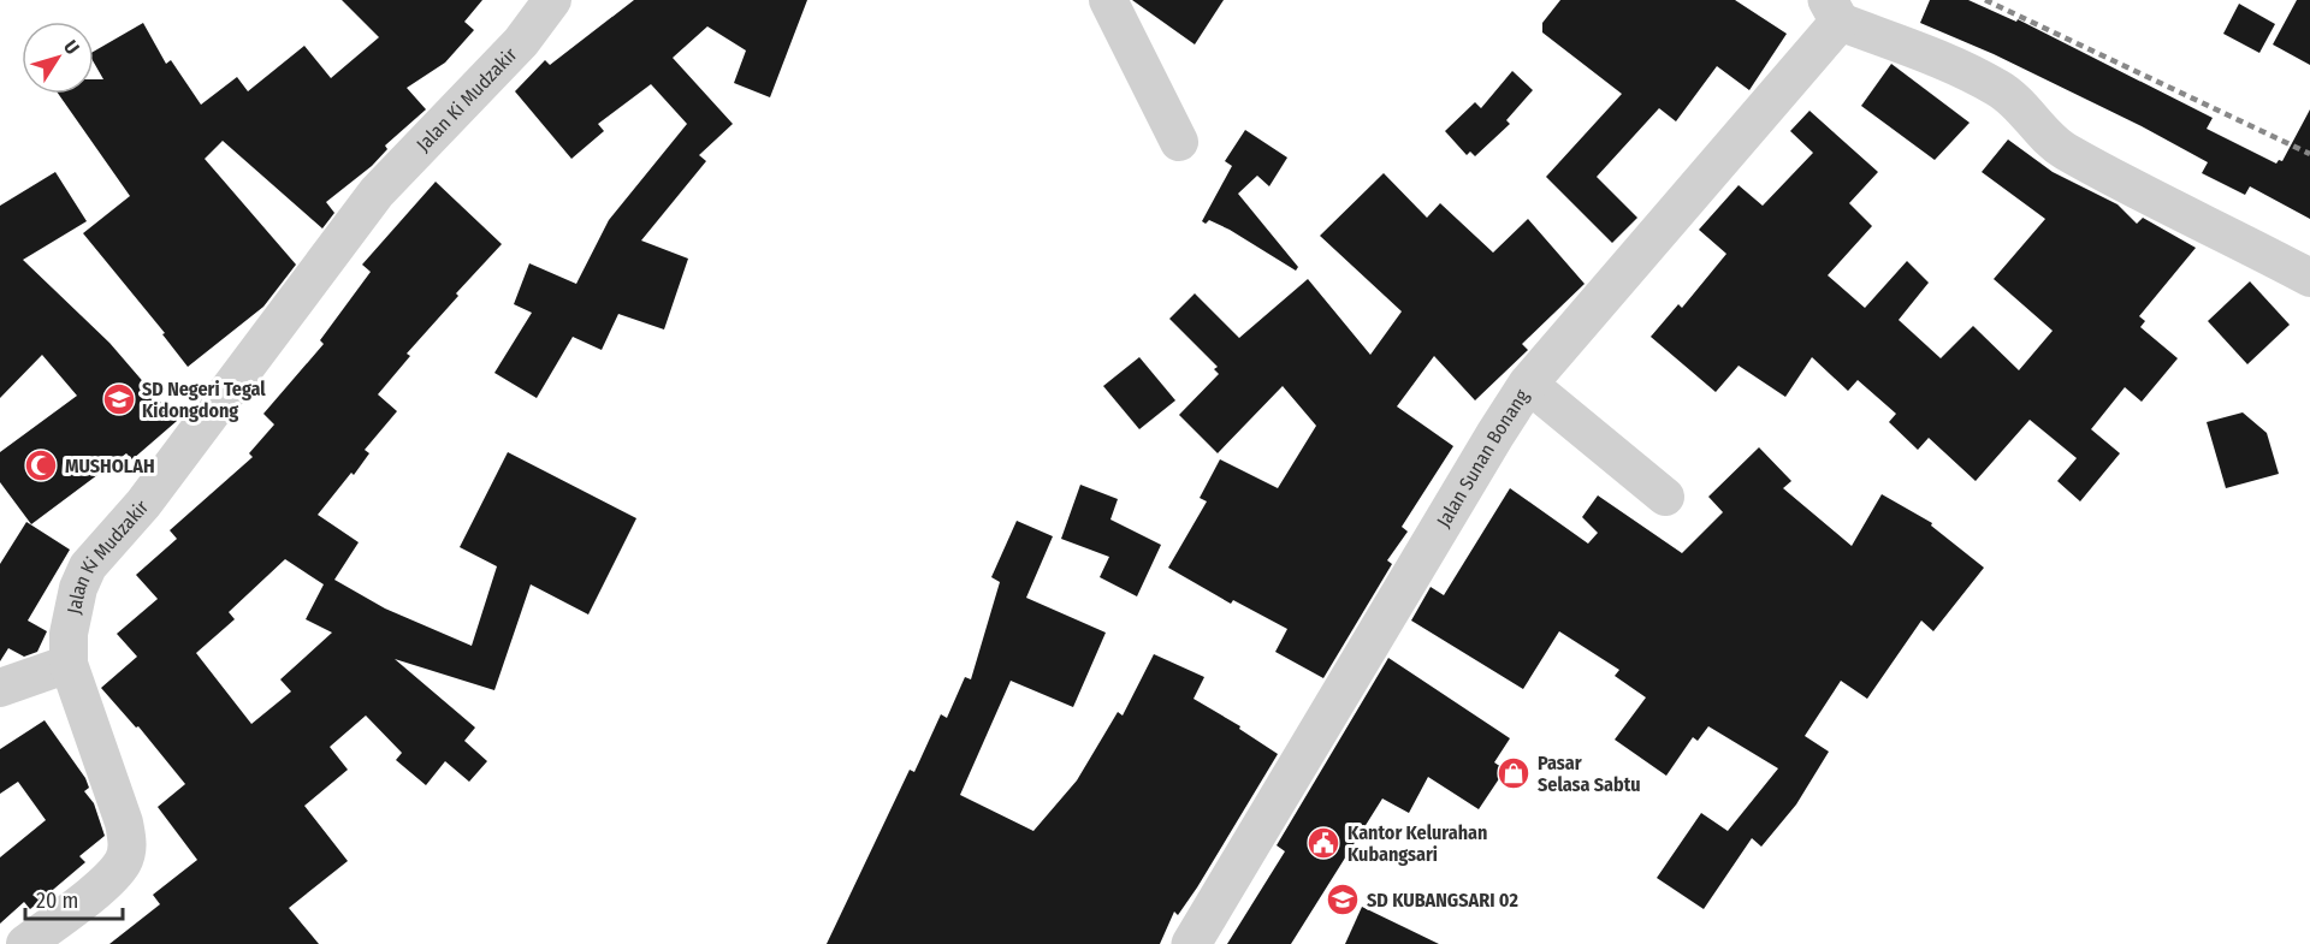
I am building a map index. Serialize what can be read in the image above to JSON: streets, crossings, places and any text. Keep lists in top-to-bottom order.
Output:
{
  "streets": {
    "street": ["Jalan Ki Mudzakir", "Jalan Sunan Bonang"]
  },
  "places": {
    "school or university": ["SD Negeri Tegal Kidongdong", "SD KUBANGSARI 02"],
    "mosque": ["MUSHOLAH"],
    "shop": ["Pasar Selasa Sabtu"],
    "public building": ["Kantor Kelurahan Kubangsari"]
  },
  "scale_bar": "20 m",
  "north": "top right"
}
